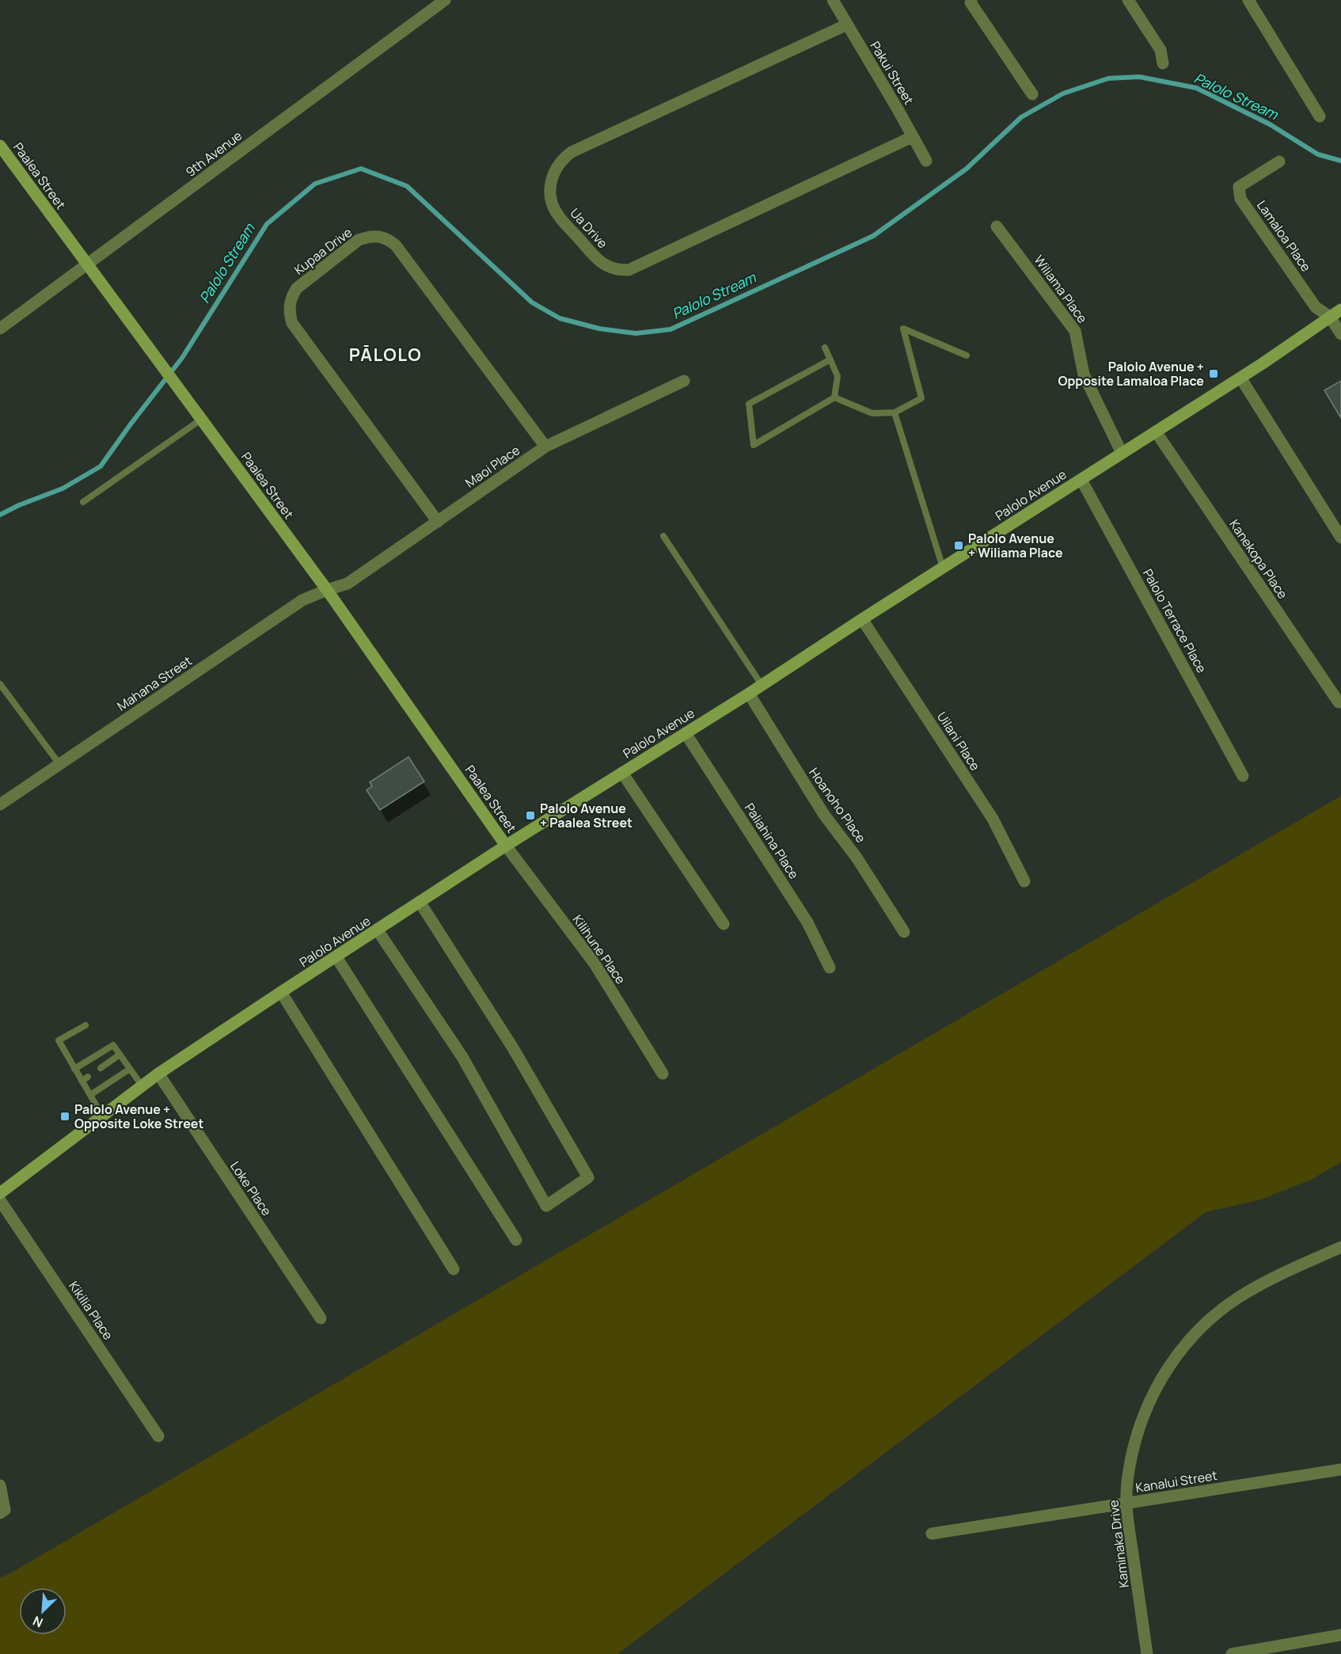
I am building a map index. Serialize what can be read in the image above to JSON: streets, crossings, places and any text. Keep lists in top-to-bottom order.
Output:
{
  "streets": {
    "street": [
      "Pakui Street",
      "9th Avenue",
      "Paalea Street",
      "Ua Drive",
      "Lamaloa Place",
      "Kupaa Drive",
      "Wiliama Place",
      "Maoi Place",
      "Palolo Avenue",
      "Kanekopa Place",
      "Palolo Terrace Place",
      "Mahana Street",
      "Uilani Place",
      "Hoanoho Place",
      "Paliahina Place",
      "Kilihune Place",
      "Loke Place",
      "Kikilia Place",
      "Kanalui Street",
      "Kaminaka Drive"
    ]
  },
  "crossings": [
    ["Pakui Street", "Ua Drive"],
    ["9th Avenue", "Paalea Street"],
    ["Paalea Street", "Maoi Place"],
    ["Paalea Street", "Palolo Avenue"],
    ["Paalea Street", "Mahana Street"],
    ["Paalea Street", "Kilihune Place"],
    ["Lamaloa Place", "Palolo Avenue"],
    ["Kupaa Drive", "Maoi Place"],
    ["Wiliama Place", "Palolo Avenue"],
    ["Maoi Place", "Mahana Street"],
    ["Palolo Avenue", "Kanekopa Place"],
    ["Palolo Avenue", "Palolo Terrace Place"],
    ["Palolo Avenue", "Uilani Place"],
    ["Palolo Avenue", "Hoanoho Place"],
    ["Palolo Avenue", "Paliahina Place"],
    ["Palolo Avenue", "Kilihune Place"],
    ["Palolo Avenue", "Loke Place"],
    ["Kanalui Street", "Kaminaka Drive"]
  ],
  "districts": ["PĀLOLO"],
  "water": ["Palolo Stream"],
  "places": {
    "transit": [
      "Palolo Avenue + Opposite Lamaloa Place",
      "Palolo Avenue + Wiliama Place",
      "Palolo Avenue + Paalea Street",
      "Palolo Avenue + Opposite Loke Street"
    ]
  },
  "north": "bottom left"
}
